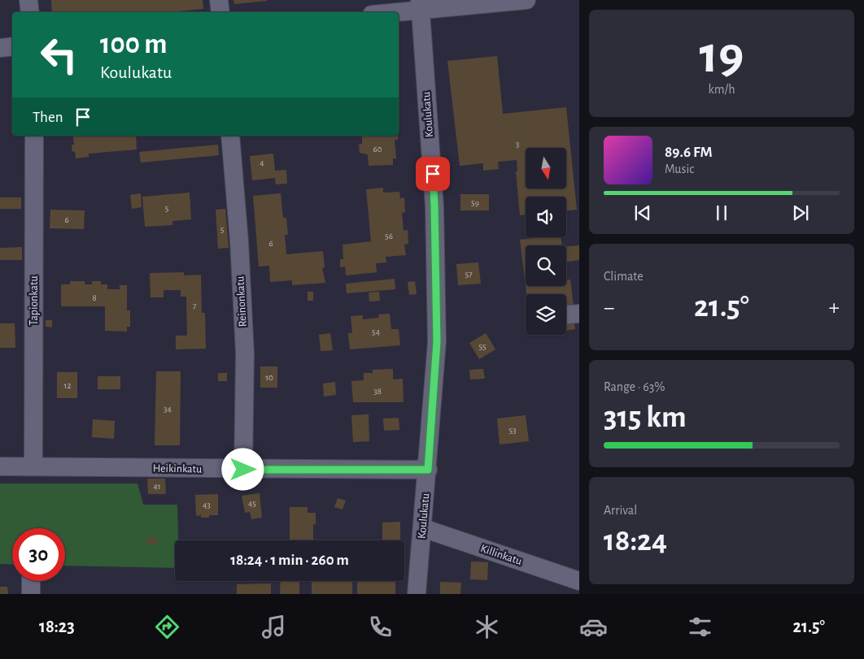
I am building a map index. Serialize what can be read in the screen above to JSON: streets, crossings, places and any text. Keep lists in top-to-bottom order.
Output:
{
  "streets": {
    "street": [
      "Koulukatu",
      "Tapionkatu",
      "Reinonkatu",
      "Heikinkatu",
      "Killinkatu"
    ]
  },
  "crossings": [
    ["Koulukatu", "Heikinkatu"],
    ["Koulukatu", "Killinkatu"],
    ["Tapionkatu", "Heikinkatu"],
    ["Reinonkatu", "Heikinkatu"]
  ],
  "house_numbers": [
    "3",
    "60",
    "4",
    "59",
    "5",
    "6",
    "5",
    "56",
    "6",
    "57",
    "8",
    "7",
    "54",
    "55",
    "10",
    "12",
    "38",
    "34",
    "53",
    "41",
    "45",
    "43"
  ],
  "north": "bottom",
  "page": {
    "tile": [
      ["19", "km/h"],
      "Climate",
      ["Range · 63%", "315 km"],
      ["Arrival", "18:24"]
    ],
    "turn": ["100 m", "Koulukatu"],
    "then": "Then",
    "song": ["89.6 FM", "Music"],
    "heat": ["−", "21.5°", "+"],
    "limit": "30",
    "trip": "18:24 · 1 min · 260 m",
    "tabs": ["18:23", "21.5°"]
  }
}
